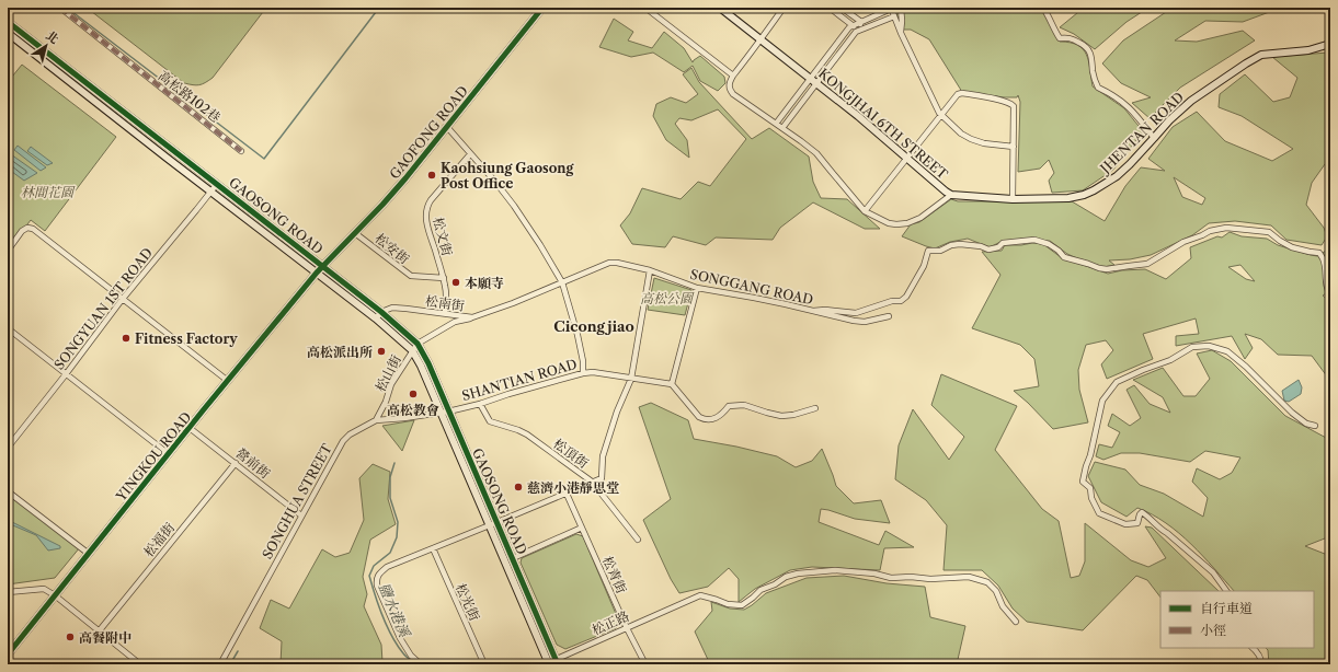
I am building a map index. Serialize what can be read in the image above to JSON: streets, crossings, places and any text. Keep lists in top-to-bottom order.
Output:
{
  "streets": {
    "street": [
      "高松路102巷",
      "KONGJHAI 6TH STREET",
      "GAOFONG ROAD",
      "JHENTAN ROAD",
      "GAOSONG ROAD",
      "松文街",
      "松安街",
      "SONGGANG ROAD",
      "松南街",
      "SONGYUAN 1ST ROAD",
      "松山街",
      "SHANTIAN ROAD",
      "松頂街",
      "YINGKOU ROAD",
      "營前街",
      "SONGHUA STREET",
      "松福街",
      "松青街",
      "松光街",
      "松正路"
    ]
  },
  "crossings": [
    ["KONGJHAI 6TH STREET", "JHENTAN ROAD"],
    ["GAOFONG ROAD", "GAOSONG ROAD"],
    ["GAOFONG ROAD", "松安街"],
    ["GAOFONG ROAD", "YINGKOU ROAD"],
    ["GAOSONG ROAD", "松南街"],
    ["GAOSONG ROAD", "SONGYUAN 1ST ROAD"],
    ["GAOSONG ROAD", "松山街"],
    ["GAOSONG ROAD", "SHANTIAN ROAD"],
    ["GAOSONG ROAD", "YINGKOU ROAD"],
    ["GAOSONG ROAD", "SONGHUA STREET"],
    ["GAOSONG ROAD", "松正路"],
    ["松文街", "松安街"],
    ["松文街", "松南街"],
    ["SONGGANG ROAD", "松南街"],
    ["松南街", "松山街"],
    ["松山街", "SONGHUA STREET"],
    ["SHANTIAN ROAD", "松頂街"],
    ["SHANTIAN ROAD", "SONGHUA STREET"],
    ["YINGKOU ROAD", "營前街"],
    ["營前街", "SONGHUA STREET"],
    ["營前街", "松福街"],
    ["松青街", "松正路"]
  ],
  "districts": ["Cicongjiao"],
  "water": ["鹽水港溪"],
  "parks": ["林間花園", "高松公園"],
  "places": [
    "Kaohsiung Gaosong Post Office",
    "本願寺",
    "Fitness Factory",
    "高松派出所",
    "高松教會",
    "慈濟小港靜思堂",
    "高餐附中"
  ],
  "legend": ["自行車道", "小徑"],
  "north": "top right"
}
